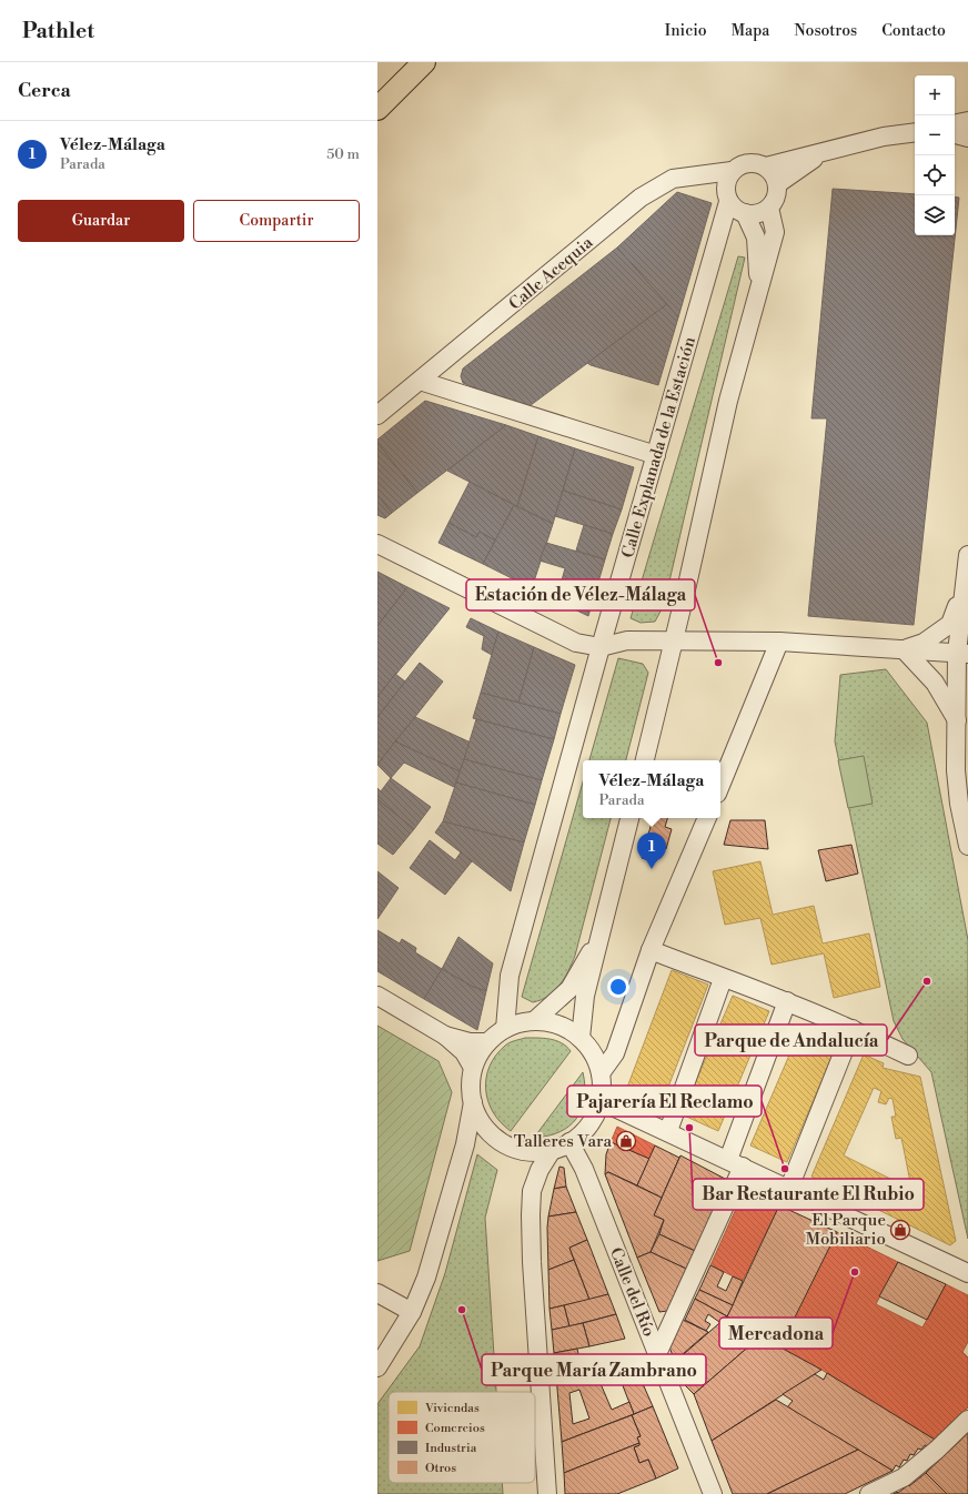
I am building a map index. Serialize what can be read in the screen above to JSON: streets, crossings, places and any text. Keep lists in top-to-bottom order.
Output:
{
  "streets": {
    "street": ["Calle Acequia", "Calle Explanada de la Estación", "Calle del Río"]
  },
  "crossings": [
    ["Calle Acequia", "Calle Explanada de la Estación"],
    ["Calle Explanada de la Estación", "Calle del Río"]
  ],
  "places": {
    "other": [
      "Estación de Vélez-Málaga",
      "Parque de Andalucía",
      "Bar Restaurante El Rubio",
      "Pajarería El Reclamo",
      "Mercadona",
      "Parque María Zambrano"
    ],
    "shop": ["Talleres Vara", "El Parque Mobiliario"]
  },
  "legend": [
    "Viviendas",
    "Comercios",
    "Industria",
    "Otros"
  ],
  "page": {
    "header": "Pathlet",
    "nav": [
      "Inicio",
      "Mapa",
      "Nosotros",
      "Contacto"
    ],
    "heading": "Cerca",
    "map_buttons": ["+", "−"],
    "list": [
      {
        "mark": "1",
        "name": "Vélez-Málaga",
        "note": "Parada",
        "value": "50 m"
      }
    ],
    "buttons": ["Guardar", "Compartir"],
    "popup": ["Vélez-Málaga", "Parada"],
    "pins": "1"
  }
}
